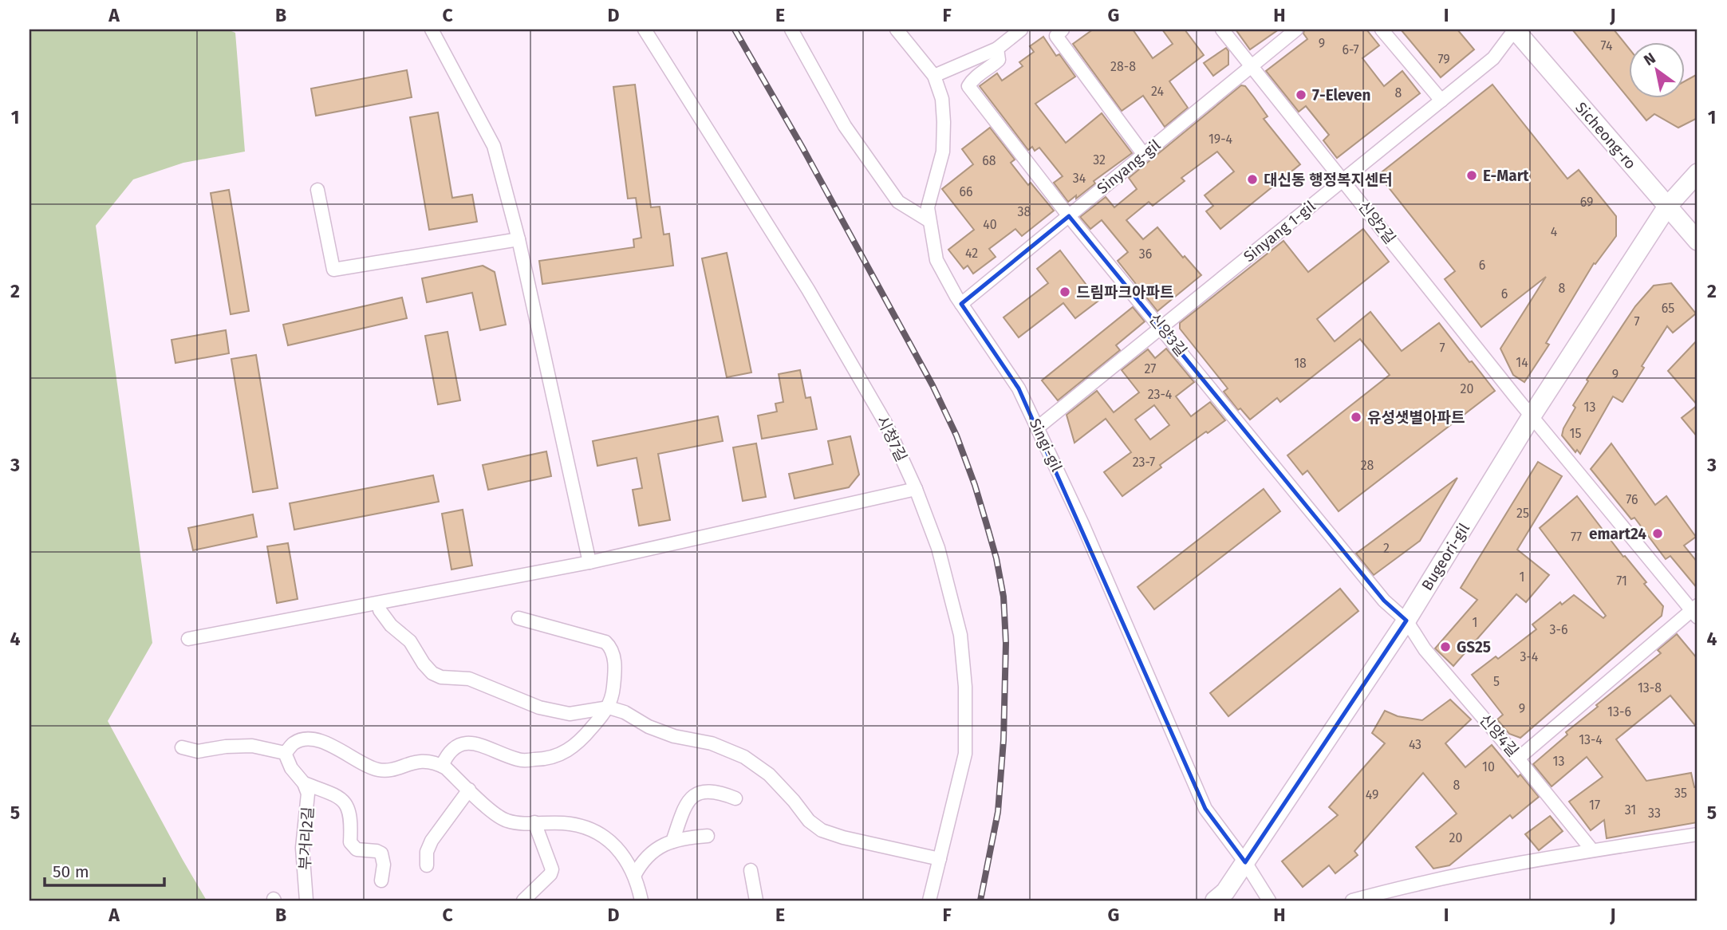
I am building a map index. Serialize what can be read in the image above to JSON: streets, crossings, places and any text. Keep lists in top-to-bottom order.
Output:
{
  "streets": {
    "street": [
      "Sicheong-ro",
      "Sinyang-gil",
      "신양2길",
      "Sinyang 1-gil",
      "신양3길",
      "시청7길",
      "Singi-gil",
      "Bugeori-gil",
      "신양4길",
      "부거리2길"
    ]
  },
  "crossings": [
    ["Sicheong-ro", "Sinyang 1-gil"],
    ["Sicheong-ro", "Bugeori-gil"],
    ["Sinyang-gil", "신양2길"],
    ["Sinyang-gil", "신양3길"],
    ["Sinyang-gil", "Singi-gil"],
    ["신양2길", "Sinyang 1-gil"],
    ["신양2길", "Bugeori-gil"],
    ["Sinyang 1-gil", "신양3길"],
    ["Sinyang 1-gil", "Singi-gil"],
    ["신양3길", "Bugeori-gil"],
    ["신양3길", "신양4길"],
    ["Singi-gil", "Bugeori-gil"],
    ["Bugeori-gil", "신양4길"]
  ],
  "places": [
    "7-Eleven",
    "E-Mart",
    "대신동 행정복지센터",
    "드림파크아파트",
    "유성샛별아파트",
    "emart24",
    "GS25"
  ],
  "house_numbers": [
    "9",
    "74",
    "6-7",
    "79",
    "28-8",
    "24",
    "8",
    "19-4",
    "32",
    "68",
    "34",
    "66",
    "69",
    "38",
    "40",
    "4",
    "42",
    "36",
    "6",
    "8",
    "6",
    "65",
    "7",
    "7",
    "14",
    "18",
    "27",
    "9",
    "20",
    "23-4",
    "13",
    "15",
    "23-7",
    "28",
    "76",
    "25",
    "77",
    "2",
    "1",
    "71",
    "1",
    "3-6",
    "3-4",
    "5",
    "13-8",
    "9",
    "13-6",
    "13-4",
    "43",
    "13",
    "10",
    "8",
    "35",
    "49",
    "17",
    "31",
    "33",
    "20"
  ],
  "scale_bar": "50 m",
  "north": "top left",
  "grid": {
    "columns": [
      "A",
      "B",
      "C",
      "D",
      "E",
      "F",
      "G",
      "H",
      "I",
      "J"
    ],
    "rows": [
      "1",
      "2",
      "3",
      "4",
      "5"
    ]
  }
}
